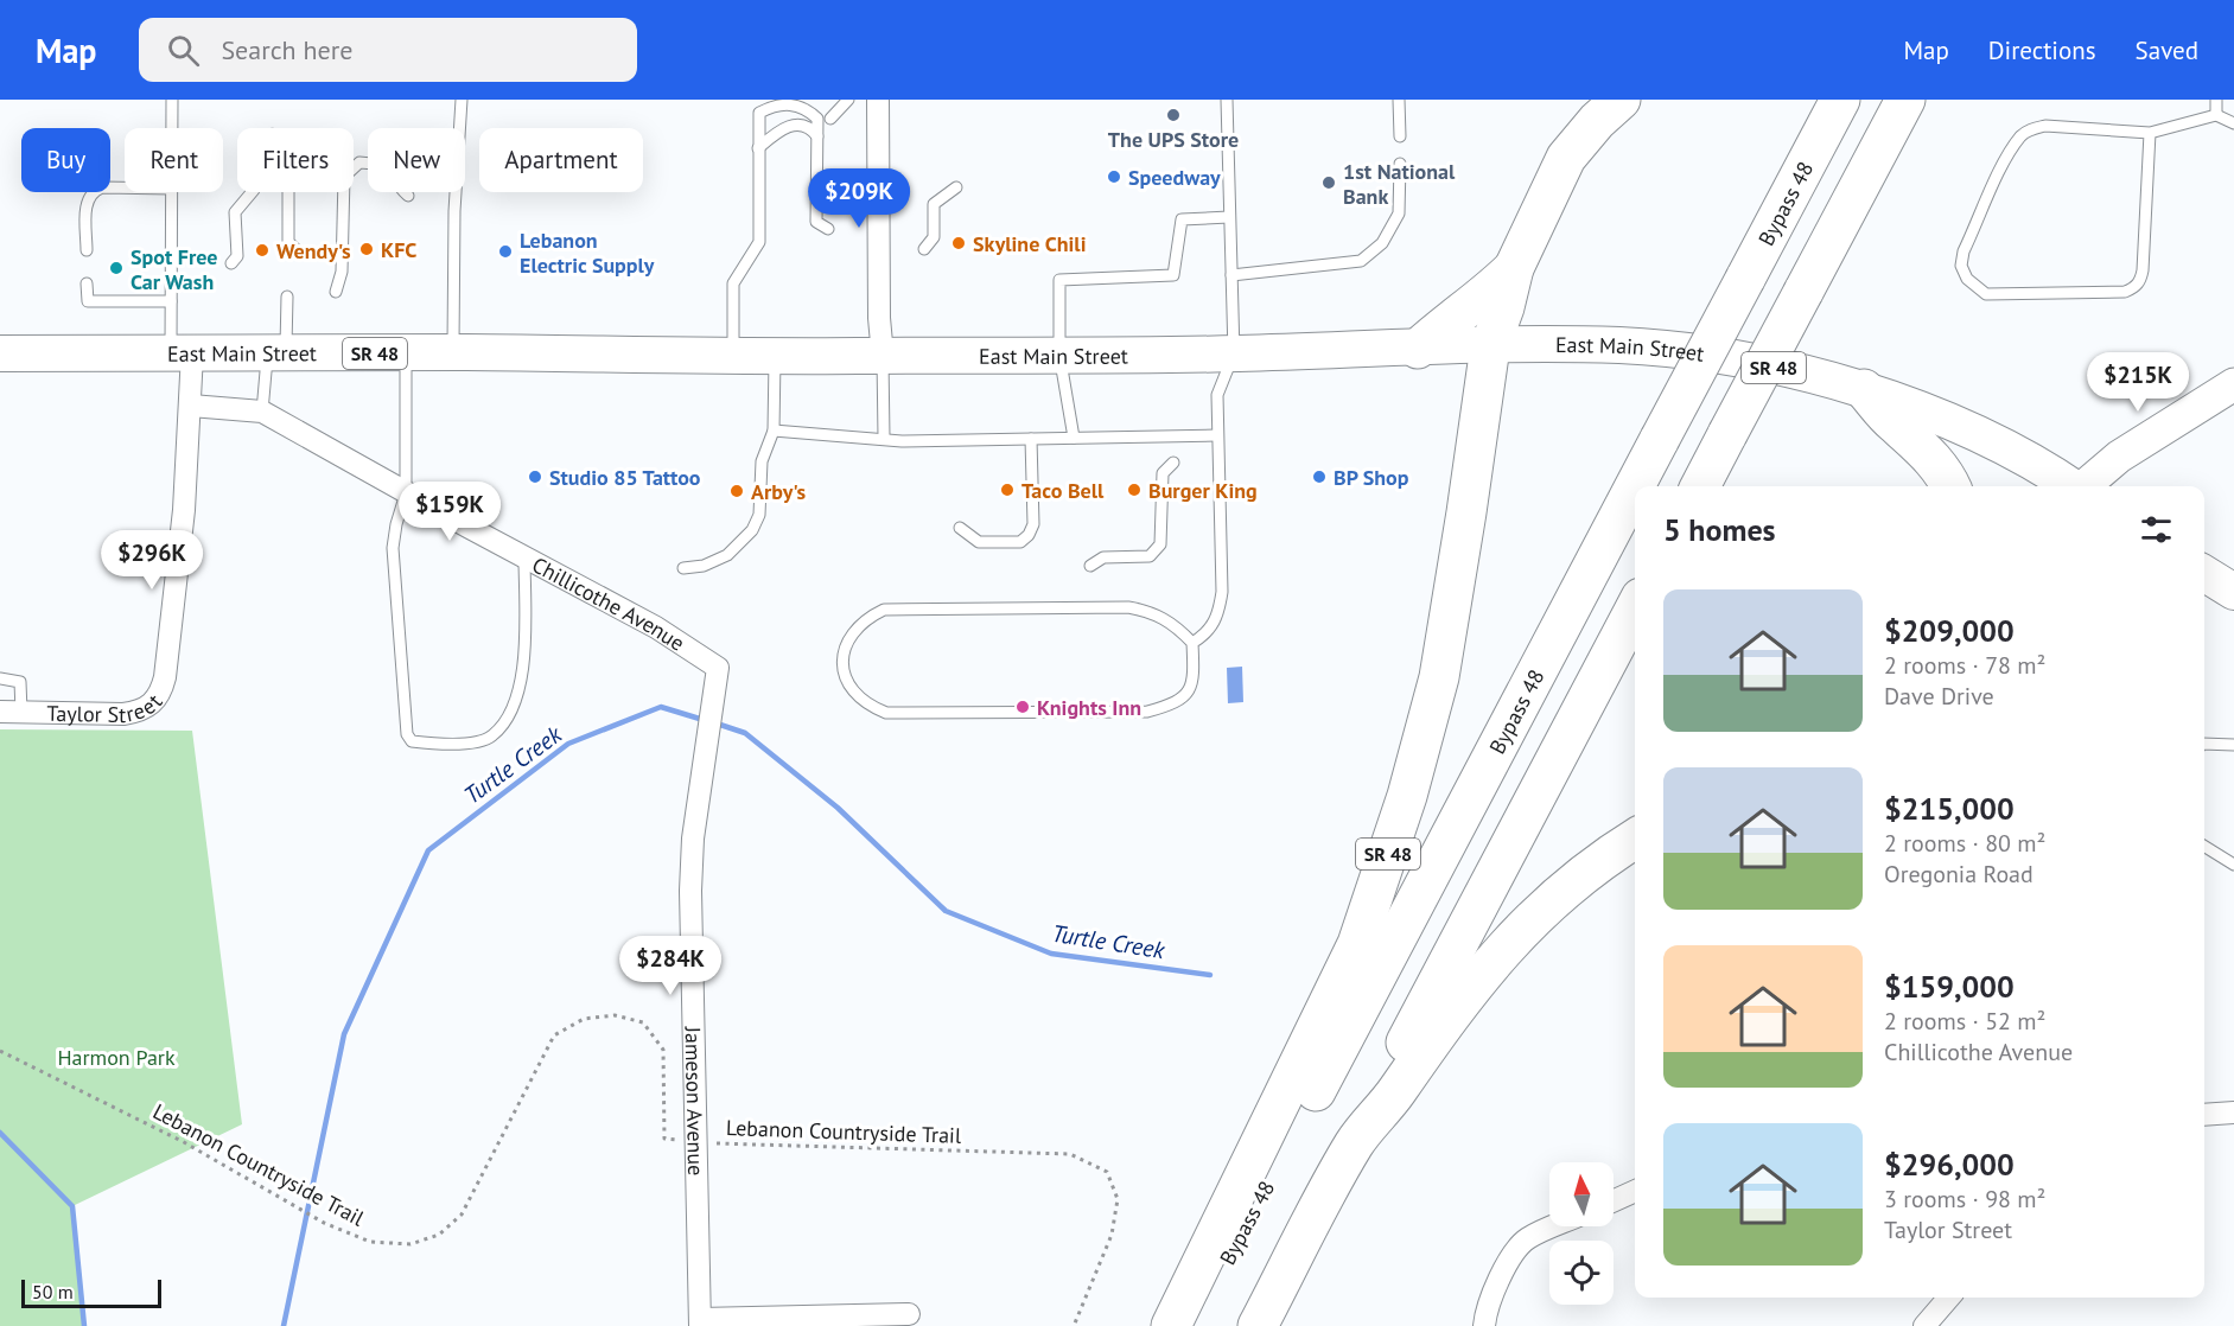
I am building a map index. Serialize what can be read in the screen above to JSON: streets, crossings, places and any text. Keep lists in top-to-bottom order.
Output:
{
  "streets": {
    "highway": ["Bypass 48", "SR 48"],
    "main road": ["East Main Street"],
    "street": ["Chillicothe Avenue", "Taylor Street", "Jameson Avenue"],
    "path": ["Lebanon Countryside Trail"]
  },
  "crossings": [
    ["East Main Street", "SR 48"],
    ["East Main Street", "Taylor Street"],
    ["Chillicothe Avenue", "Taylor Street"],
    ["Chillicothe Avenue", "Jameson Avenue"],
    ["Jameson Avenue", "Lebanon Countryside Trail"]
  ],
  "water": ["Turtle Creek"],
  "parks": ["Harmon Park"],
  "places": [
    "The UPS Store",
    "Speedway",
    "1st National Bank",
    "Skyline Chili",
    "KFC",
    "Wendy's",
    "Lebanon Electric Supply",
    "Spot Free Car Wash",
    "Studio 85 Tattoo",
    "BP Shop",
    "Taco Bell",
    "Burger King",
    "Arby's",
    "Knights Inn"
  ],
  "scale_bar": "50 m",
  "north": "top",
  "page": {
    "header": "Map",
    "search": "Search here",
    "nav": ["Map", "Directions", "Saved"],
    "chip": [
      "Buy",
      "Rent",
      "Filters",
      "New",
      "Apartment"
    ],
    "price": [
      "$209K",
      "$215K",
      "$159K",
      "$296K",
      "$284K"
    ],
    "heading": "5 homes",
    "list": [
      {
        "name": "$209,000",
        "note": "2 rooms · 78 m² · Dave Drive"
      },
      {
        "name": "$215,000",
        "note": "2 rooms · 80 m² · Oregonia Road"
      },
      {
        "name": "$159,000",
        "note": "2 rooms · 52 m² · Chillicothe Avenue"
      },
      {
        "name": "$296,000",
        "note": "3 rooms · 98 m² · Taylor Street"
      }
    ],
    "scale": "50 m"
  }
}
